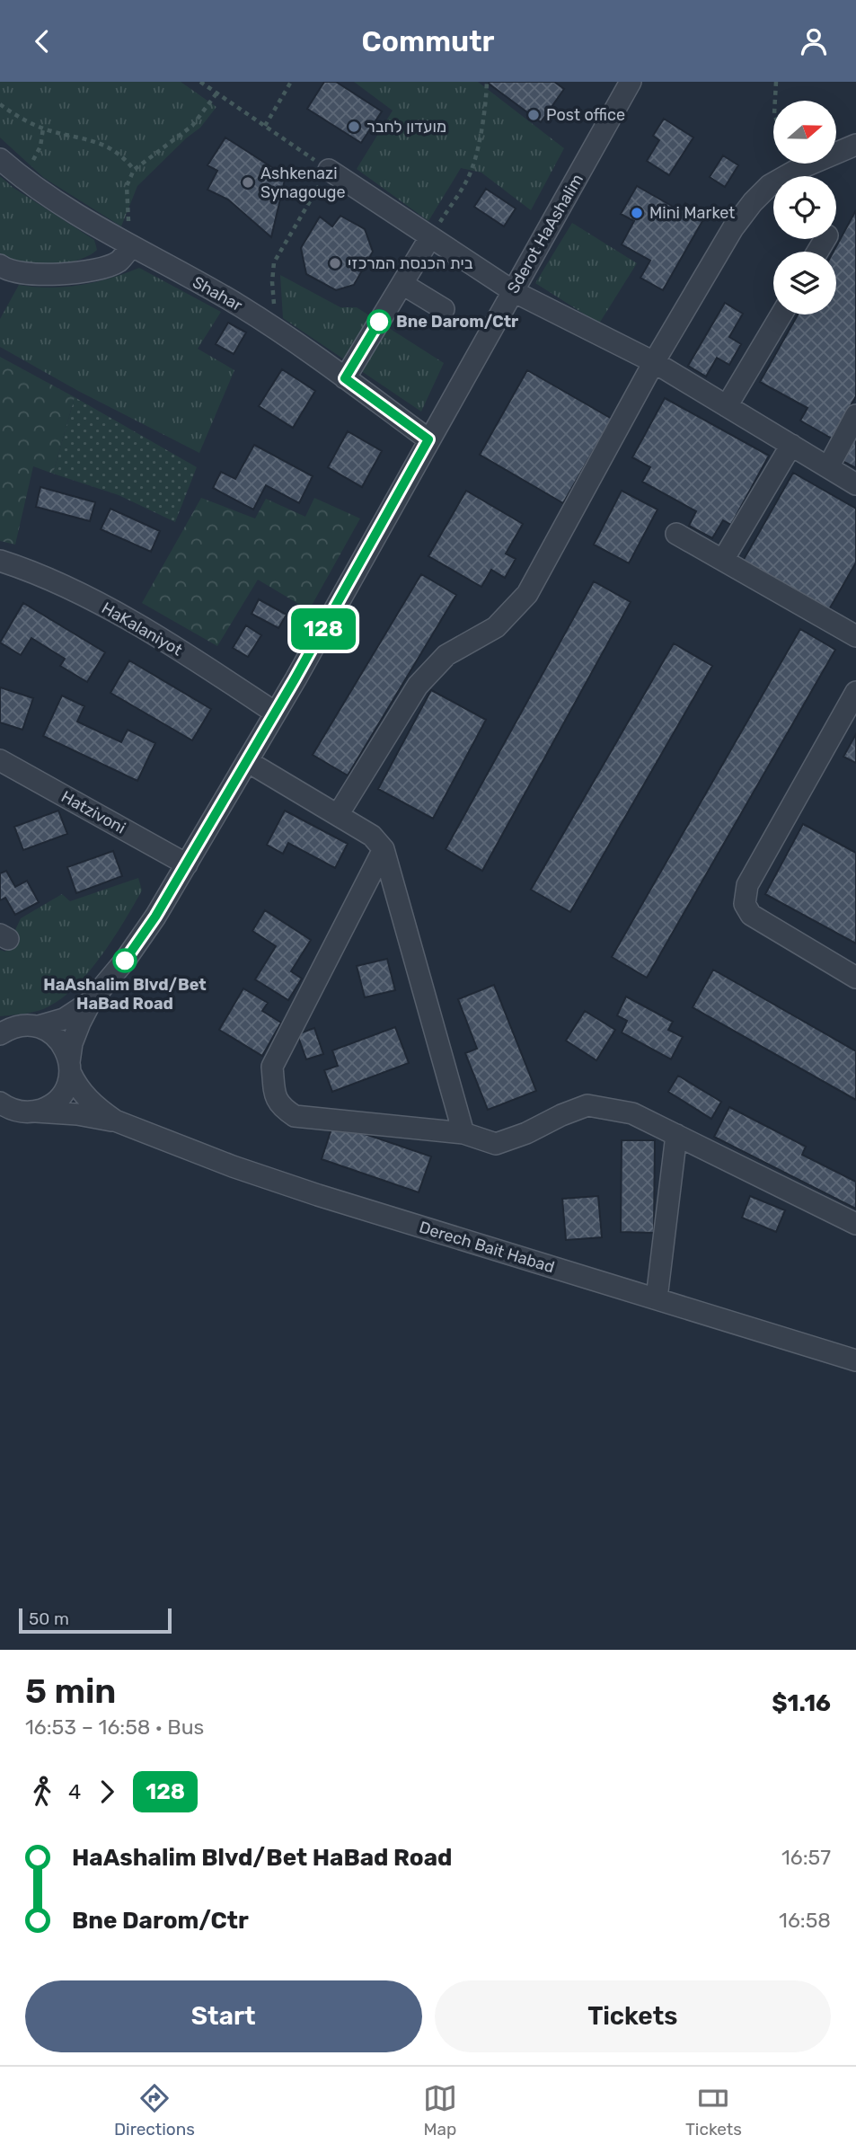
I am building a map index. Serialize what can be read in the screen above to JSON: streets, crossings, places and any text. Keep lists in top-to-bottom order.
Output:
{
  "streets": {
    "street": [
      "Sderot HaAshalim",
      "Shahar",
      "HaKalaniyot",
      "Hatzivoni",
      "Derech Bait Habad"
    ]
  },
  "crossings": [
    ["Sderot HaAshalim", "Shahar"],
    ["Sderot HaAshalim", "HaKalaniyot"],
    ["Sderot HaAshalim", "Hatzivoni"],
    ["Sderot HaAshalim", "Derech Bait Habad"]
  ],
  "places": [
    "Post office",
    "מועדון לחבר",
    "Ashkenazi Synagouge",
    "Mini Market",
    "בית הכנסת המרכזי",
    "Bne Darom/Ctr",
    "HaAshalim Blvd/Bet HaBad Road"
  ],
  "lines": ["bus line 128"],
  "scale_bar": "50 m",
  "north": "right",
  "page": {
    "header": "Commutr",
    "on_map": "128",
    "scale": "50 m",
    "heading": ["5 min", "16:53 – 16:58 · Bus", "$1.16"],
    "legs": ["4", "128"],
    "list": [
      {
        "name": "HaAshalim Blvd/Bet HaBad Road",
        "value": "16:57"
      },
      {
        "name": "Bne Darom/Ctr",
        "value": "16:58"
      }
    ],
    "buttons": ["Start", "Tickets"],
    "tabs": ["Directions", "Map", "Tickets"]
  }
}
